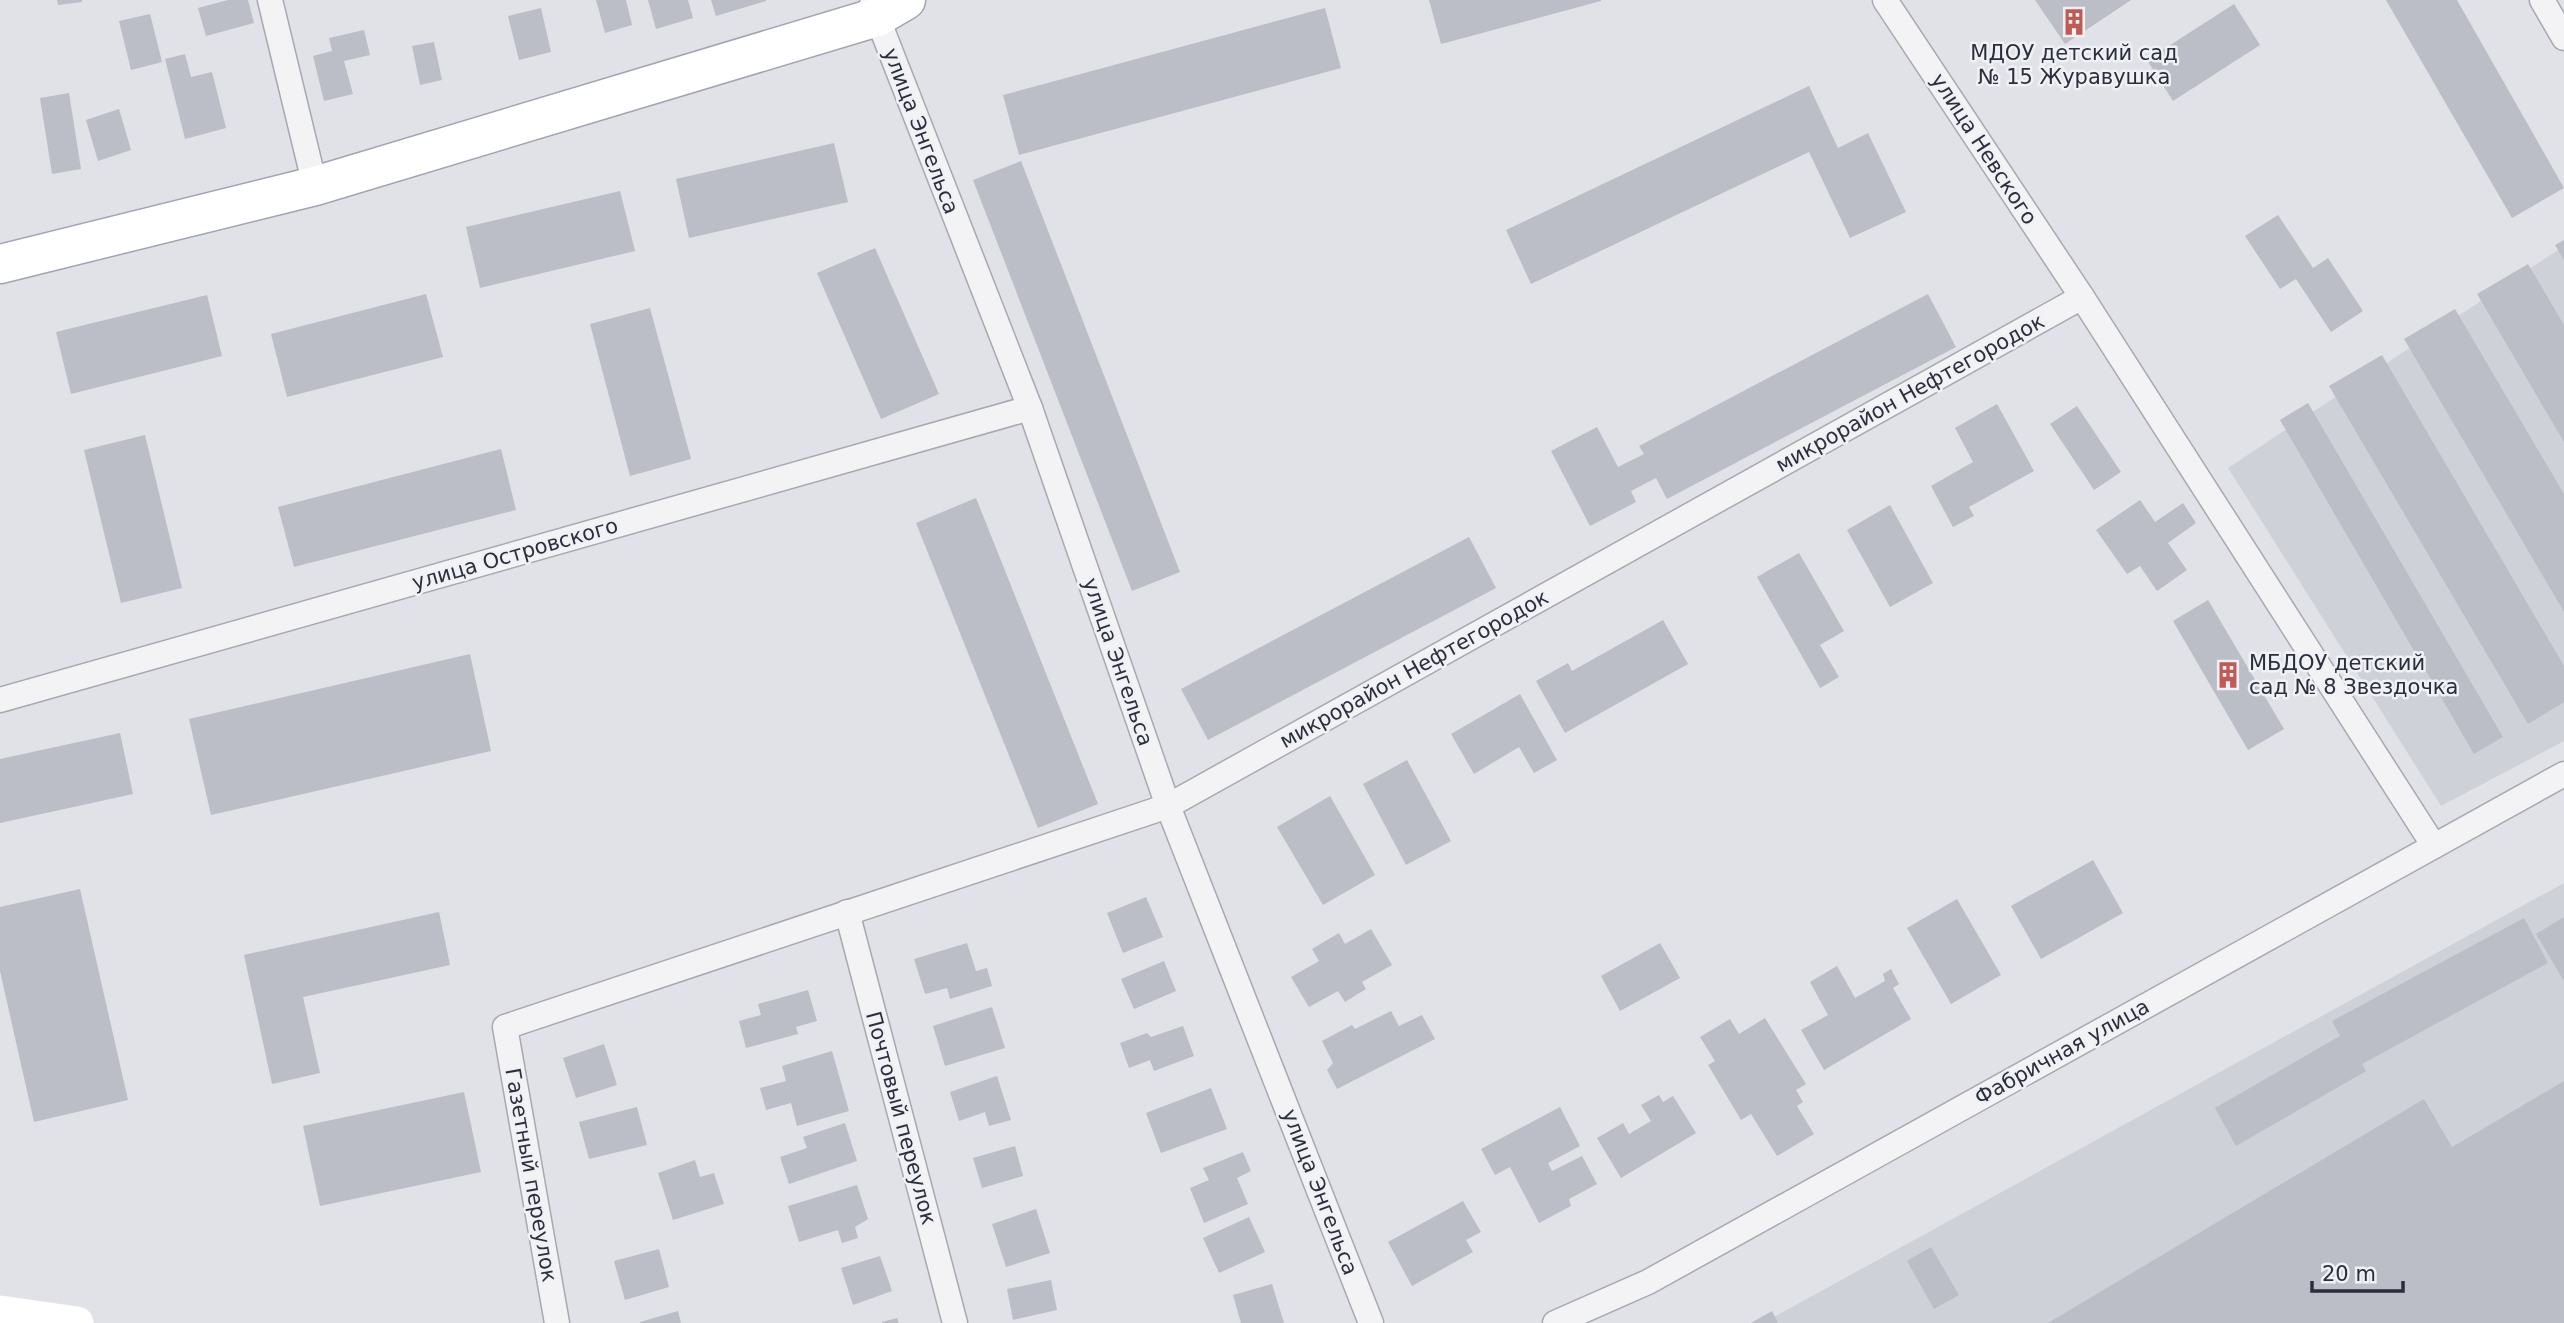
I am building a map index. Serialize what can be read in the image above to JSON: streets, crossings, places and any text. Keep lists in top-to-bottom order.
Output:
{
  "streets": {
    "street": [
      "улица Энгельса",
      "улица Невского",
      "микрорайон Нефтегородок",
      "улица Островского",
      "Фабричная улица",
      "Почтовый переулок",
      "Газетный переулок"
    ]
  },
  "crossings": [
    ["улица Энгельса", "микрорайон Нефтегородок"],
    ["улица Энгельса", "улица Островского"],
    ["улица Невского", "микрорайон Нефтегородок"],
    ["микрорайон Нефтегородок", "Почтовый переулок"],
    ["микрорайон Нефтегородок", "Газетный переулок"]
  ],
  "places": {
    "building": ["МДОУ детский сад № 15 Журавушка", "МБДОУ детский сад № 8 Звездочка"]
  },
  "scale_bar": "20 m"
}
